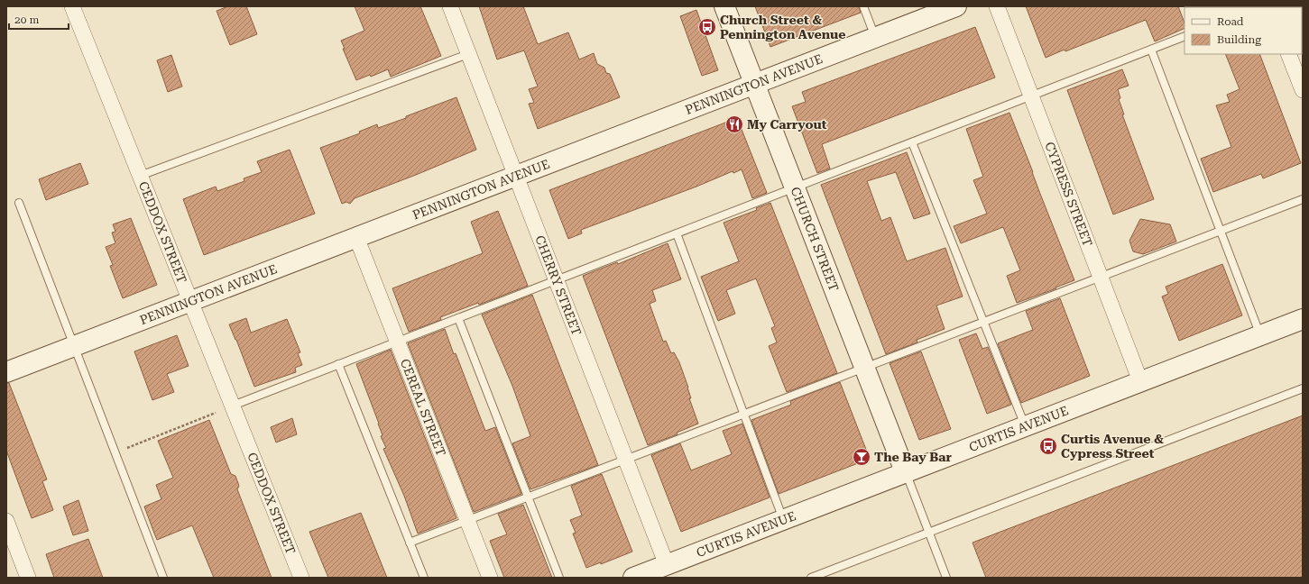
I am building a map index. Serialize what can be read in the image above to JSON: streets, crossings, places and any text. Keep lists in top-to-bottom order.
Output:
{
  "streets": {
    "main road": ["PENNINGTON AVENUE", "CHURCH STREET", "CURTIS AVENUE"],
    "street": [
      "CYPRESS STREET",
      "CEDDOX STREET",
      "CHERRY STREET",
      "CEREAL STREET"
    ]
  },
  "crossings": [
    ["PENNINGTON AVENUE", "CEDDOX STREET"],
    ["PENNINGTON AVENUE", "CHURCH STREET"],
    ["PENNINGTON AVENUE", "CHERRY STREET"],
    ["PENNINGTON AVENUE", "CEREAL STREET"],
    ["CYPRESS STREET", "CURTIS AVENUE"],
    ["CHURCH STREET", "CURTIS AVENUE"],
    ["CHERRY STREET", "CURTIS AVENUE"]
  ],
  "places": {
    "bus stop": ["Church Street & Pennington Avenue", "Curtis Avenue & Cypress Street"],
    "restaurant": ["My Carryout"],
    "bar": ["The Bay Bar"]
  },
  "legend": ["Road", "Building"],
  "scale_bar": "20 m"
}
